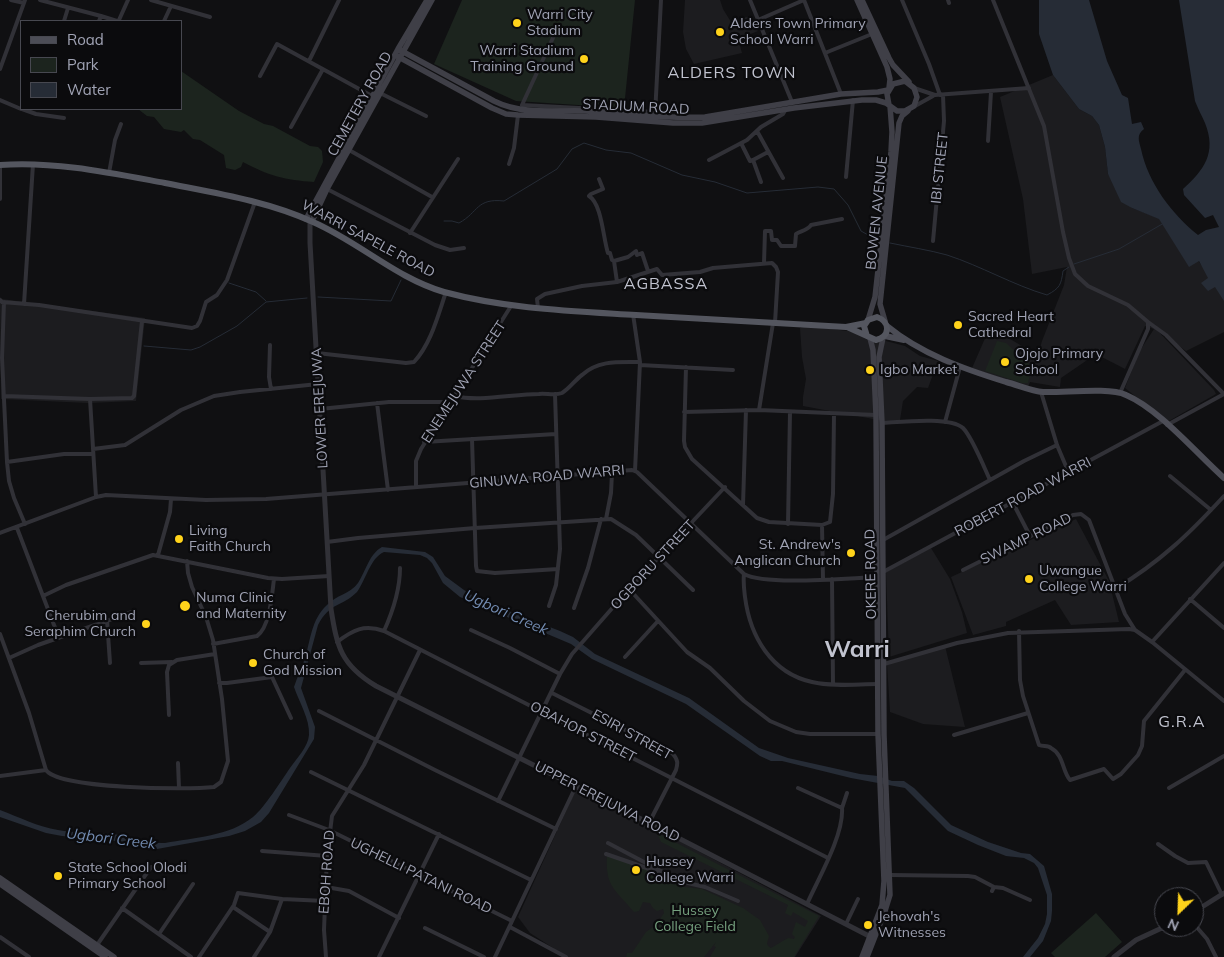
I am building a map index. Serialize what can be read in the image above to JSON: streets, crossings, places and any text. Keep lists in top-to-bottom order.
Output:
{
  "streets": {
    "highway": ["WARRI SAPELE ROAD"],
    "main road": [
      "CEMETERY ROAD",
      "STADIUM ROAD",
      "BOWEN AVENUE",
      "OKERE ROAD"
    ],
    "street": [
      "IBI STREET",
      "ENEMEJUWA STREET",
      "LOWER EREJUWA",
      "GINUWA ROAD WARRI",
      "ROBERT ROAD WARRI",
      "SWAMP ROAD",
      "OGBORU STREET",
      "OBAHOR STREET",
      "ESIRI STREET",
      "UPPER EREJUWA ROAD",
      "EBOH ROAD",
      "UGHELLI PATANI ROAD"
    ]
  },
  "crossings": [
    ["CEMETERY ROAD", "STADIUM ROAD"],
    ["CEMETERY ROAD", "WARRI SAPELE ROAD"],
    ["CEMETERY ROAD", "LOWER EREJUWA"],
    ["STADIUM ROAD", "BOWEN AVENUE"],
    ["BOWEN AVENUE", "WARRI SAPELE ROAD"],
    ["BOWEN AVENUE", "OKERE ROAD"],
    ["WARRI SAPELE ROAD", "ENEMEJUWA STREET"],
    ["WARRI SAPELE ROAD", "LOWER EREJUWA"],
    ["WARRI SAPELE ROAD", "OKERE ROAD"],
    ["ENEMEJUWA STREET", "GINUWA ROAD WARRI"],
    ["LOWER EREJUWA", "GINUWA ROAD WARRI"],
    ["LOWER EREJUWA", "OBAHOR STREET"],
    ["LOWER EREJUWA", "UPPER EREJUWA ROAD"],
    ["GINUWA ROAD WARRI", "OGBORU STREET"],
    ["GINUWA ROAD WARRI", "OKERE ROAD"],
    ["ROBERT ROAD WARRI", "OKERE ROAD"],
    ["SWAMP ROAD", "OKERE ROAD"],
    ["OGBORU STREET", "OBAHOR STREET"],
    ["OGBORU STREET", "ESIRI STREET"],
    ["OGBORU STREET", "UPPER EREJUWA ROAD"],
    ["OKERE ROAD", "UPPER EREJUWA ROAD"],
    ["OBAHOR STREET", "ESIRI STREET"],
    ["OBAHOR STREET", "UPPER EREJUWA ROAD"],
    ["OBAHOR STREET", "EBOH ROAD"],
    ["ESIRI STREET", "UPPER EREJUWA ROAD"],
    ["UPPER EREJUWA ROAD", "EBOH ROAD"],
    ["EBOH ROAD", "UGHELLI PATANI ROAD"]
  ],
  "districts": [
    "ALDERS TOWN",
    "AGBASSA",
    "Warri",
    "G.R.A"
  ],
  "water": ["Ugbori Creek"],
  "parks": ["Hussey College Field"],
  "places": [
    "Warri City Stadium",
    "Alders Town Primary School Warri",
    "Warri Stadium Training Ground",
    "Sacred Heart Cathedral",
    "Ojojo Primary School",
    "Igbo Market",
    "Living Faith Church",
    "St. Andrew's Anglican Church",
    "Uwangue College Warri",
    "Numa Clinic and Maternity",
    "Cherubim and Seraphim Church",
    "Church of God Mission",
    "Hussey College Warri",
    "State School Olodi Primary School",
    "Jehovah's Witnesses"
  ],
  "legend": ["Road", "Park", "Water"],
  "north": "bottom left"
}
